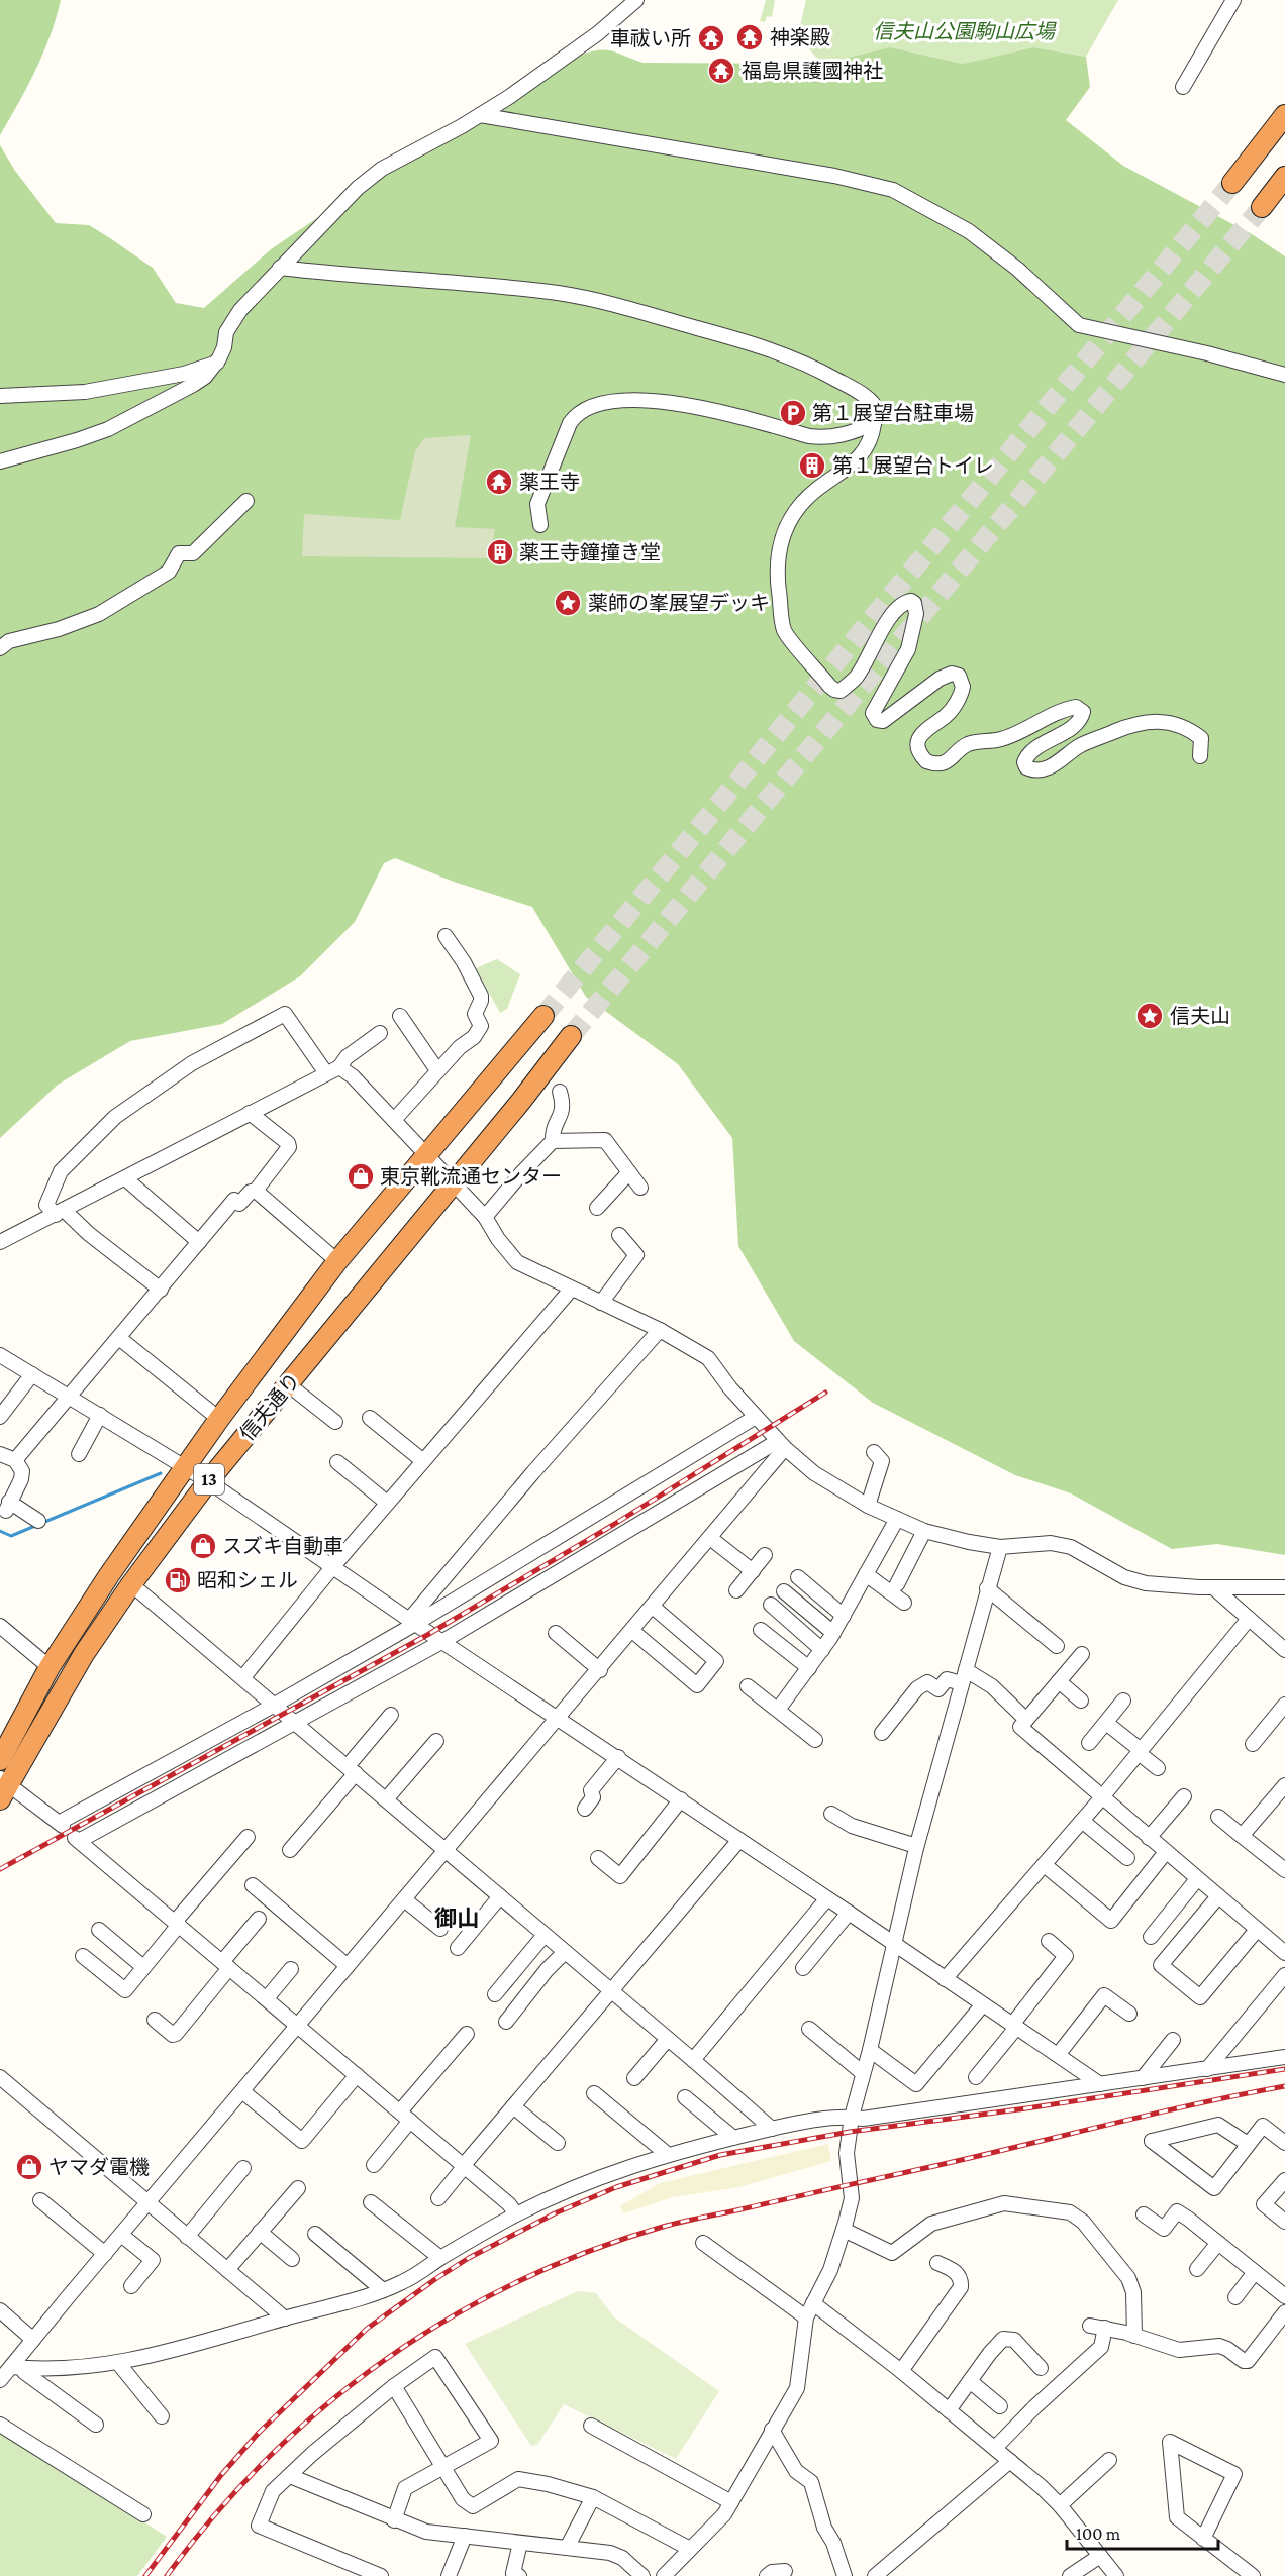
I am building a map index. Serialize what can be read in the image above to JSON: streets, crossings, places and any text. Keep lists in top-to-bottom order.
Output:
{
  "streets": {
    "highway": ["信夫通り", "13"]
  },
  "districts": ["御山"],
  "parks": ["信夫山公園駒山広場"],
  "places": {
    "temple": [
      "神楽殿",
      "車祓い所",
      "福島県護國神社",
      "薬王寺"
    ],
    "parking": ["第１展望台駐車場"],
    "building": ["第１展望台トイレ", "薬王寺鐘撞き堂"],
    "place": ["薬師の峯展望デッキ", "信夫山"],
    "shop": ["東京靴流通センター", "スズキ自動車", "ヤマダ電機"],
    "fuel station": ["昭和シェル"]
  },
  "scale_bar": "100 m"
}
